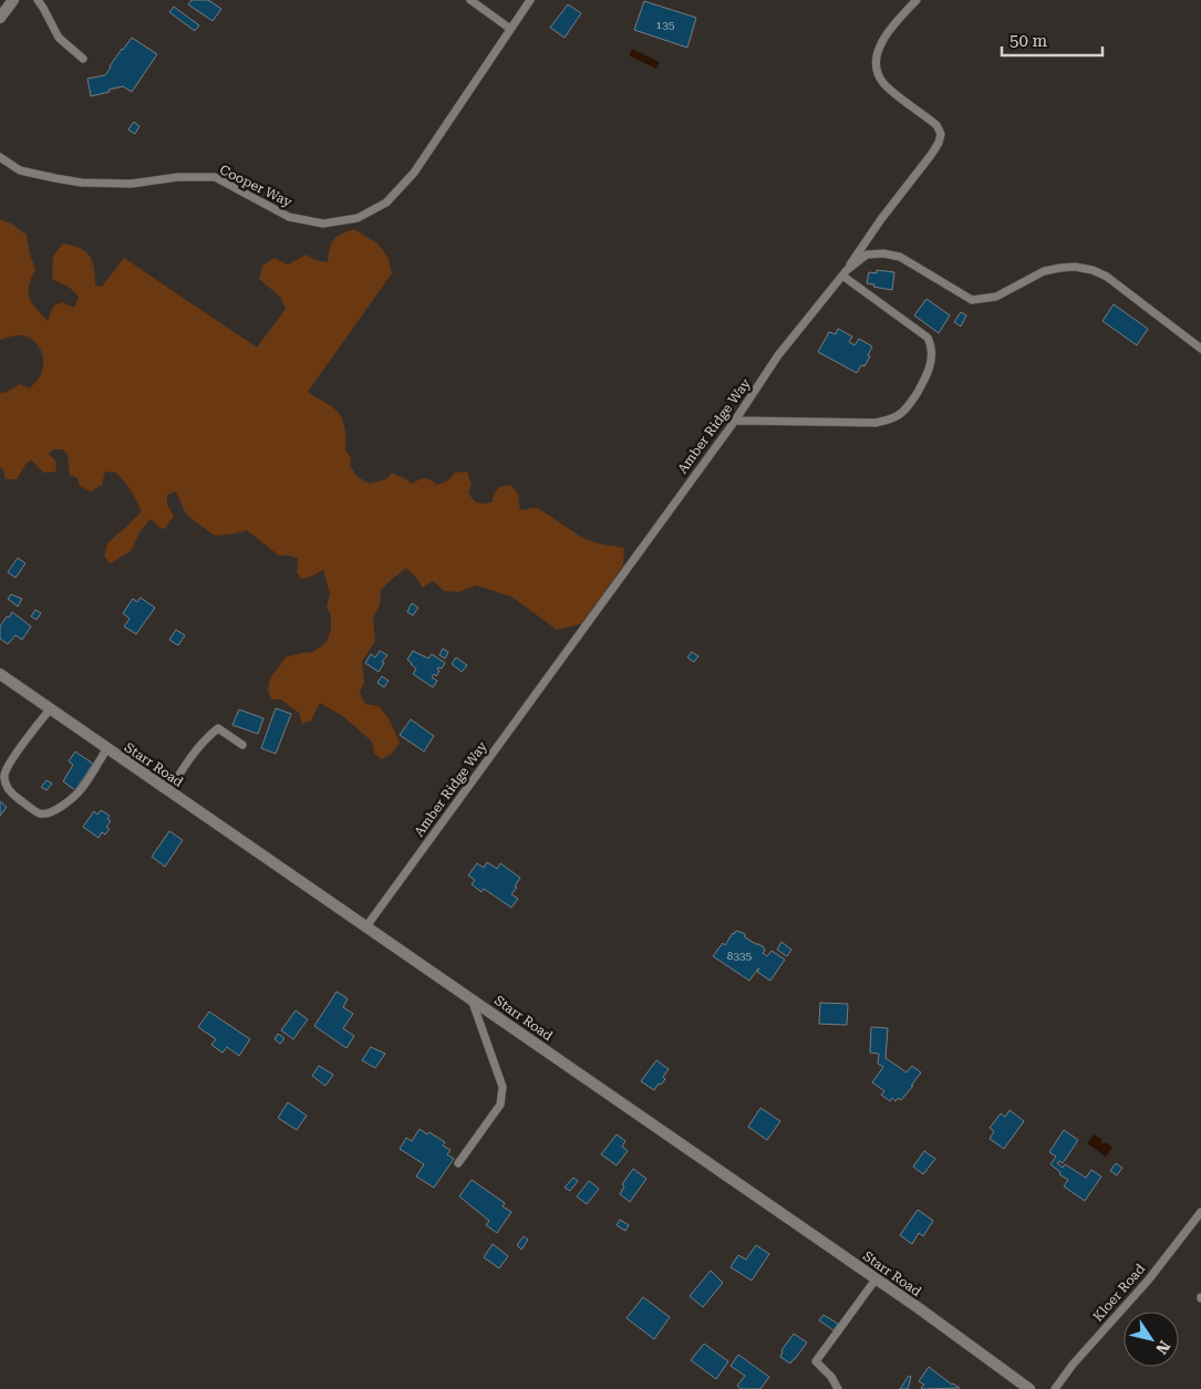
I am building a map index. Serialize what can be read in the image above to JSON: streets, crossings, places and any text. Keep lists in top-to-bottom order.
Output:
{
  "streets": {
    "street": ["Starr Road"],
    "lane": ["Cooper Way", "Amber Ridge Way", "Kloer Road"]
  },
  "crossings": [
    ["Amber Ridge Way", "Starr Road"]
  ],
  "house_numbers": ["135", "8335"],
  "scale_bar": "50 m",
  "north": "bottom right"
}
